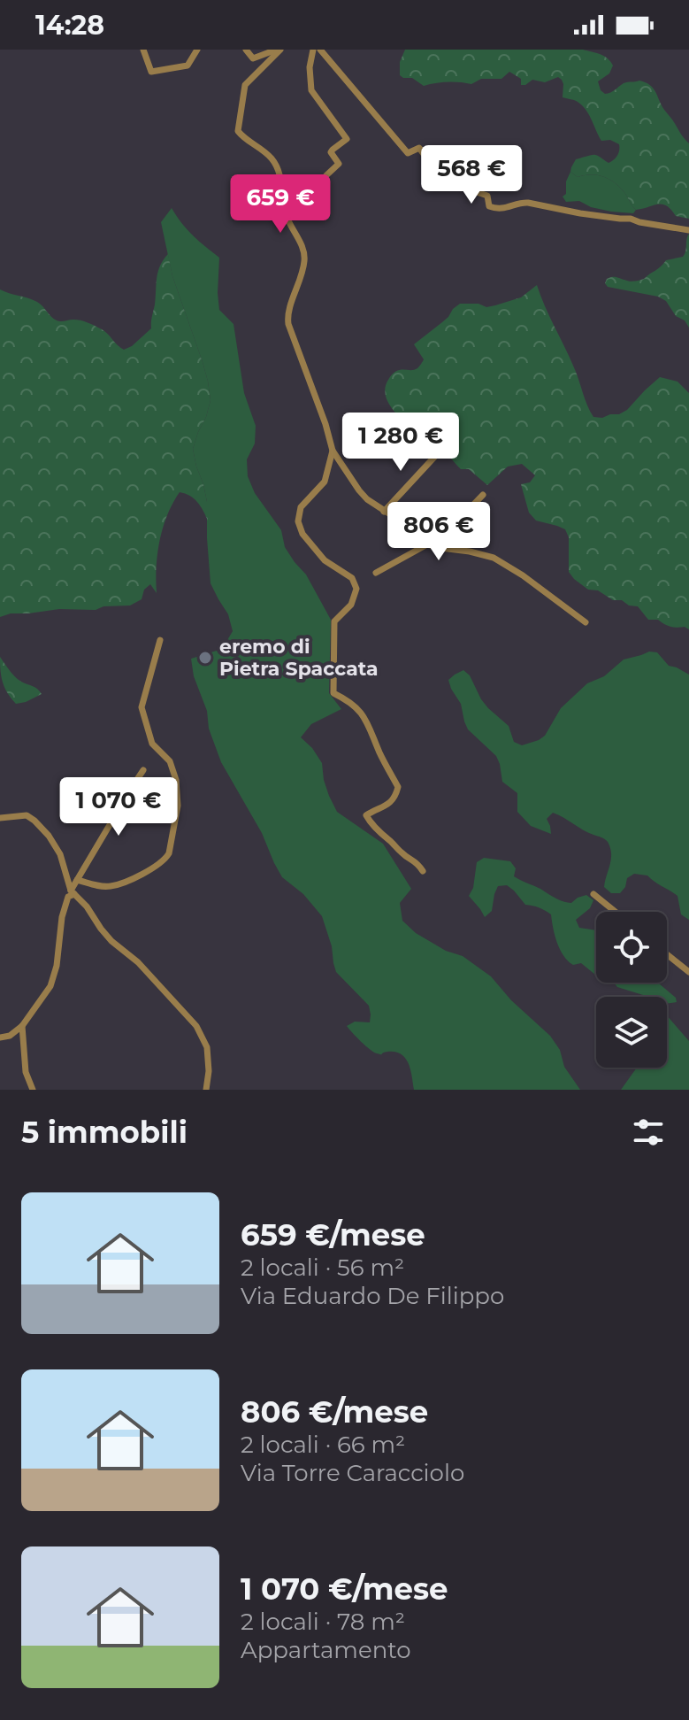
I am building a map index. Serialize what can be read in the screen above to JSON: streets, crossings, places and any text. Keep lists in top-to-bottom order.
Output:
{
  "places": ["eremo di Pietra Spaccata"],
  "page": {
    "status": "14:28",
    "price": [
      "568 €",
      "659 €",
      "1 280 €",
      "806 €",
      "1 070 €"
    ],
    "heading": "5 immobili",
    "list": [
      {
        "name": "659 €/mese",
        "note": "2 locali · 56 m² · Via Eduardo De Filippo"
      },
      {
        "name": "806 €/mese",
        "note": "2 locali · 66 m² · Via Torre Caracciolo"
      },
      {
        "name": "1 070 €/mese",
        "note": "2 locali · 78 m² · Appartamento"
      }
    ]
  }
}
